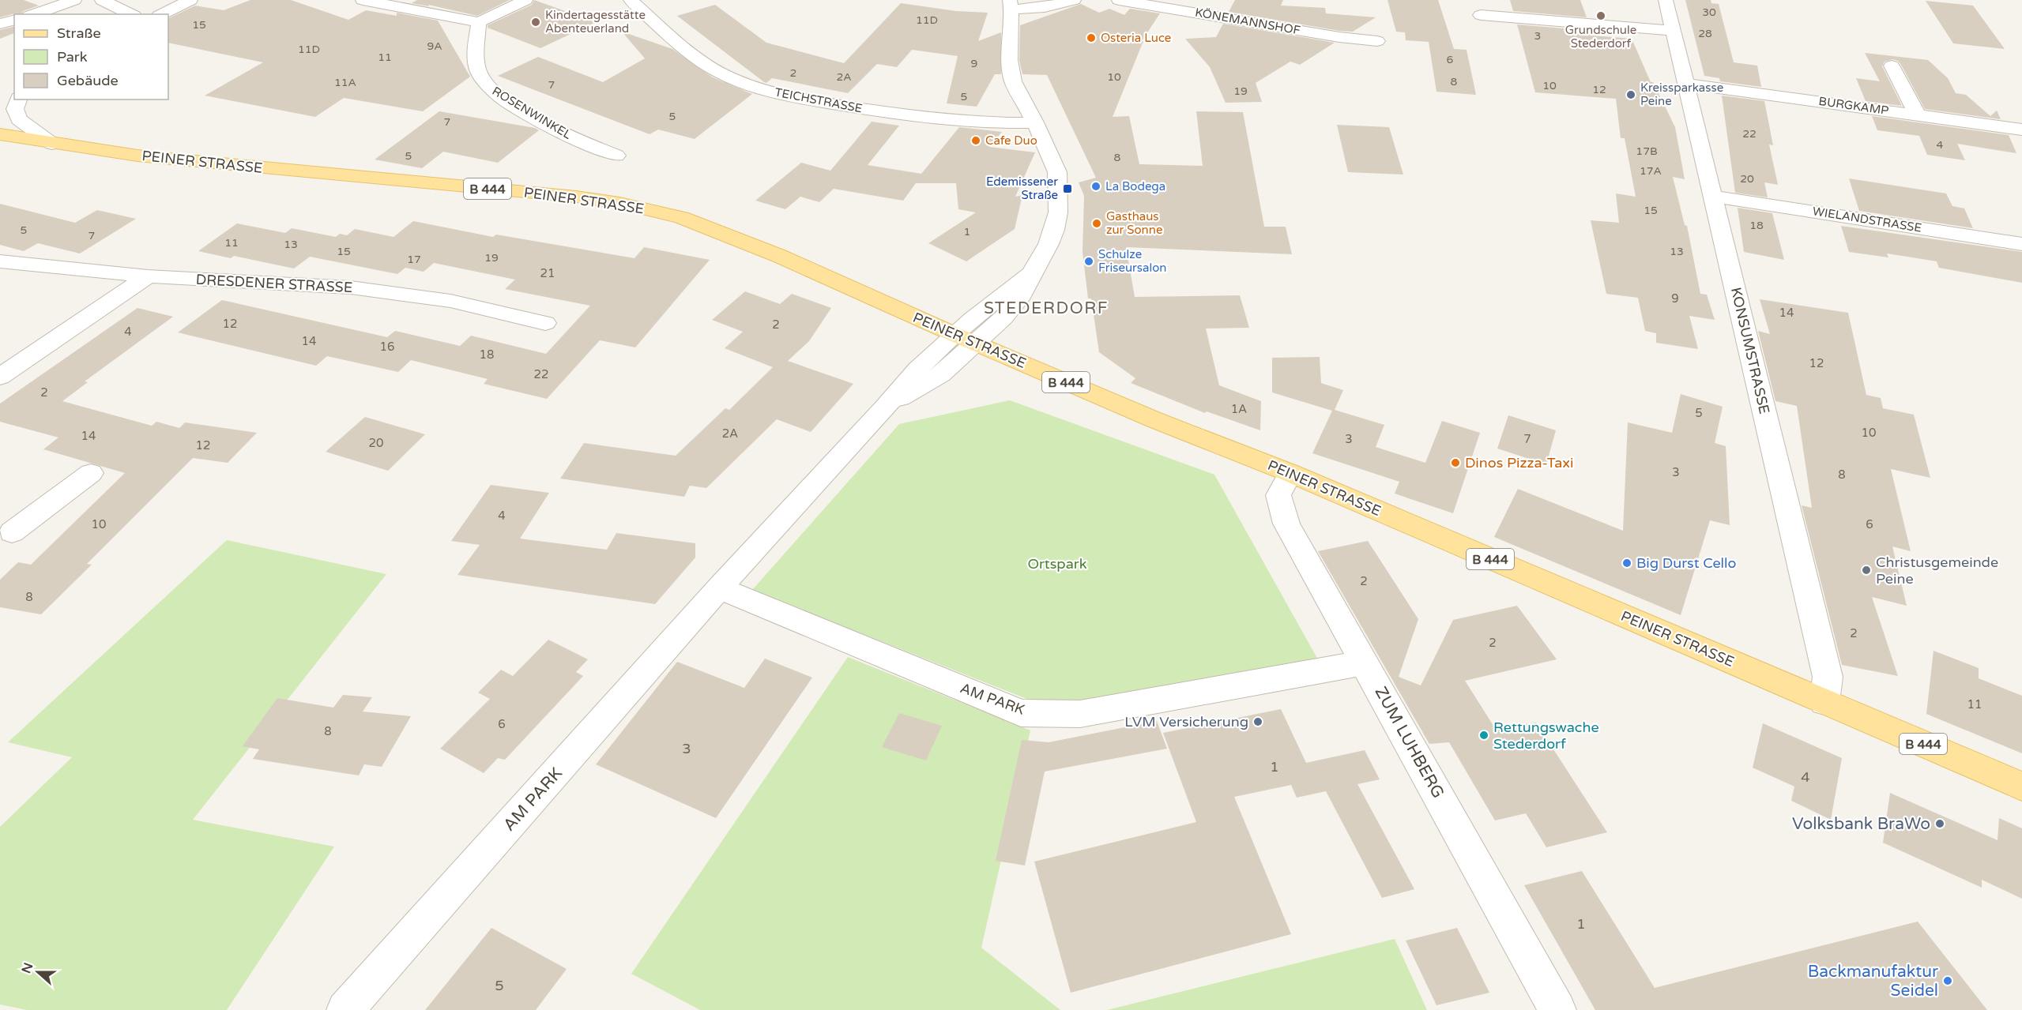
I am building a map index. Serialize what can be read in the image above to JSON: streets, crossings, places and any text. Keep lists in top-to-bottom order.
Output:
{
  "streets": {
    "main road": ["PEINER STRASSE", "B 444"],
    "street": [
      "KÖNEMANNSHOF",
      "TEICHSTRASSE",
      "BURGKAMP",
      "ROSENWINKEL",
      "WIELANDSTRASSE",
      "DRESDENER STRASSE",
      "KONSUMSTRASSE",
      "AM PARK",
      "ZUM LUHBERG"
    ]
  },
  "crossings": [
    ["BURGKAMP", "KONSUMSTRASSE"],
    ["PEINER STRASSE", "KONSUMSTRASSE"],
    ["PEINER STRASSE", "AM PARK"],
    ["PEINER STRASSE", "ZUM LUHBERG"],
    ["WIELANDSTRASSE", "KONSUMSTRASSE"],
    ["AM PARK", "ZUM LUHBERG"]
  ],
  "districts": ["STEDERDORF"],
  "parks": ["Ortspark"],
  "places": {
    "other": [
      "Grundschule Stederdorf",
      "Kindertagesstätte Abenteuerland",
      "Osteria Luce",
      "Kreissparkasse Peine",
      "Cafe Duo",
      "La Bodega",
      "Gasthaus zur Sonne",
      "Schulze Friseursalon",
      "Dinos Pizza-Taxi",
      "Big Durst Cello",
      "Christusgemeinde Peine",
      "LVM Versicherung",
      "Rettungswache Stederdorf",
      "Volksbank BraWo",
      "Backmanufaktur Seidel"
    ],
    "transit": ["Edemissener Straße"]
  },
  "house_numbers": [
    "30",
    "11D",
    "15",
    "28",
    "3",
    "9A",
    "11D",
    "11",
    "6",
    "9",
    "2",
    "2A",
    "10",
    "8",
    "11A",
    "7",
    "10",
    "12",
    "19",
    "5",
    "5",
    "7",
    "22",
    "4",
    "17B",
    "5",
    "8",
    "17A",
    "20",
    "15",
    "18",
    "5",
    "1",
    "7",
    "11",
    "13",
    "15",
    "13",
    "19",
    "17",
    "21",
    "9",
    "14",
    "12",
    "2",
    "4",
    "14",
    "16",
    "18",
    "12",
    "22",
    "2",
    "1A",
    "5",
    "10",
    "2A",
    "14",
    "3",
    "7",
    "20",
    "12",
    "3",
    "8",
    "4",
    "10",
    "6",
    "2",
    "8",
    "2",
    "2",
    "11",
    "6",
    "8",
    "3",
    "1",
    "4",
    "1",
    "5"
  ],
  "legend": ["Straße", "Park", "Gebäude"],
  "north": "left"
}
